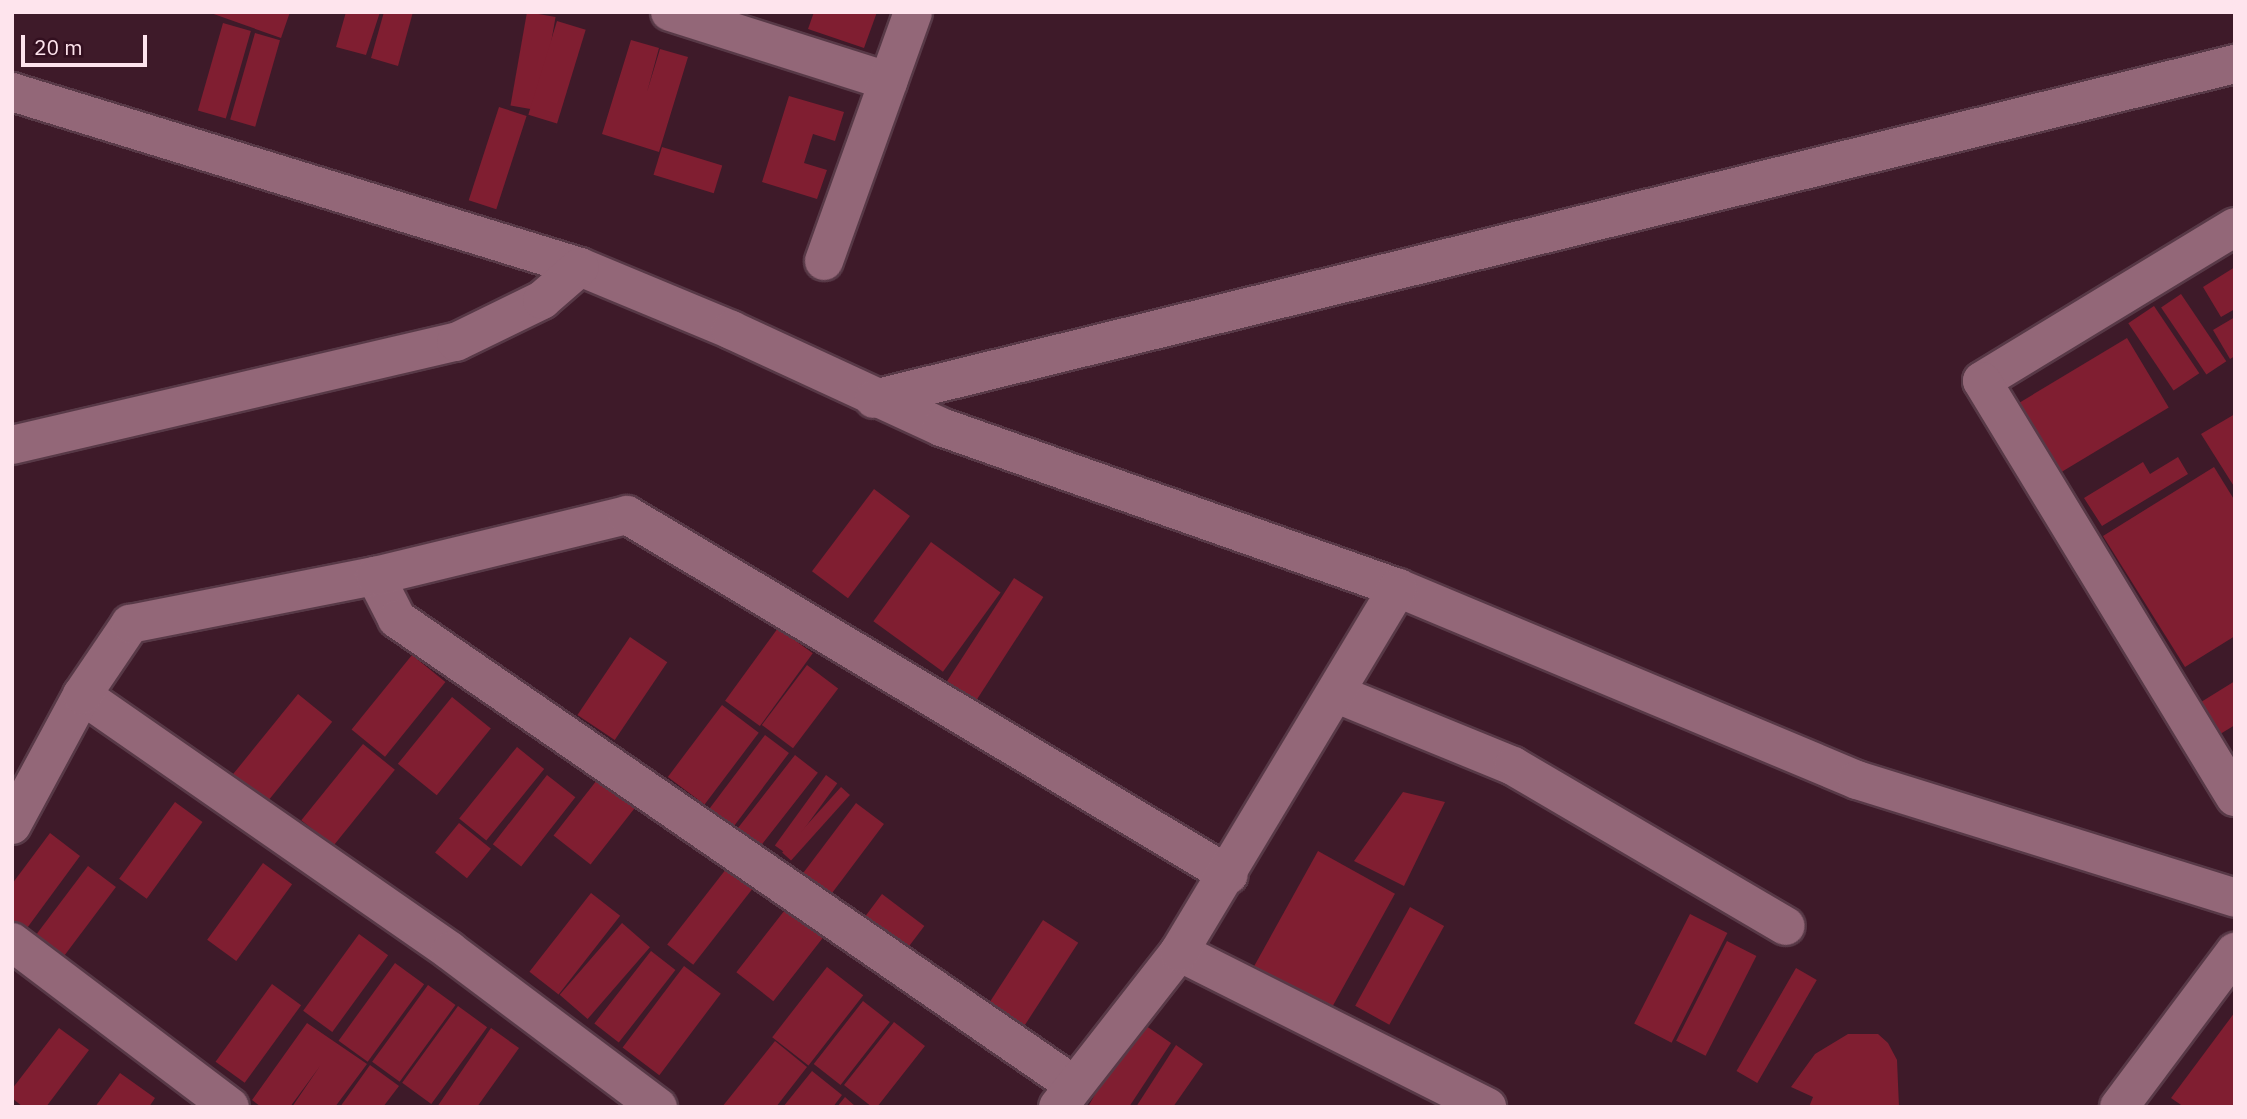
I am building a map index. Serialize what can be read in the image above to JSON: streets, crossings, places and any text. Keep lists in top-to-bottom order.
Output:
{
  "scale_bar": "20 m"
}
